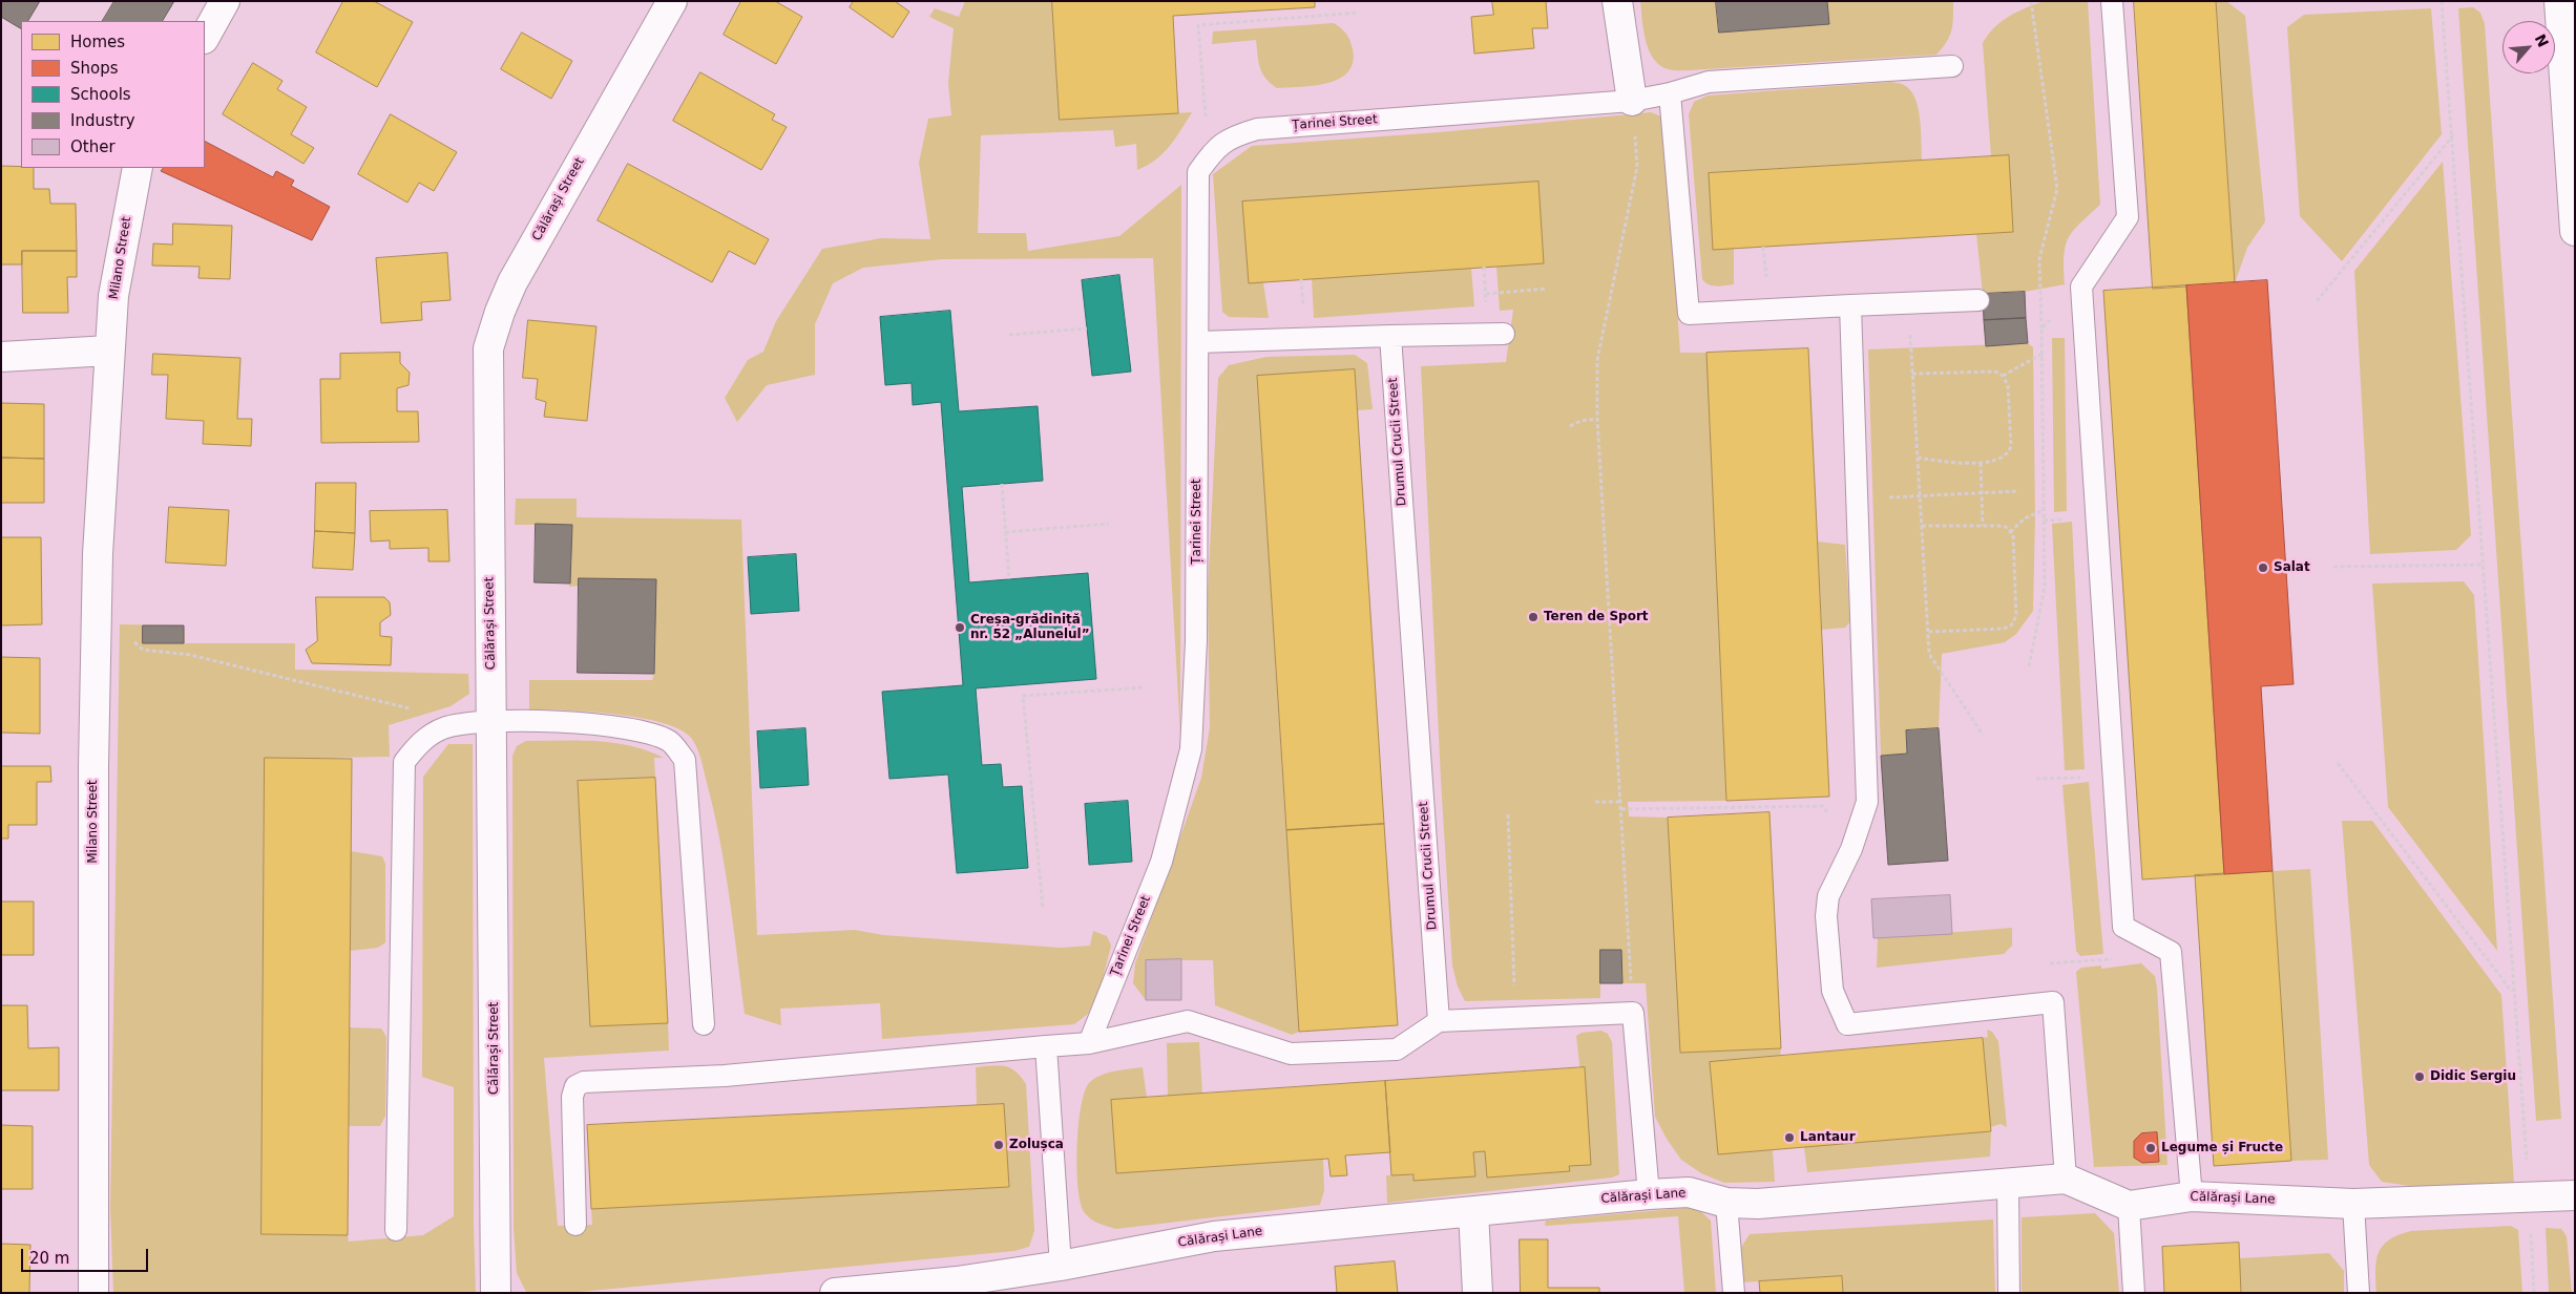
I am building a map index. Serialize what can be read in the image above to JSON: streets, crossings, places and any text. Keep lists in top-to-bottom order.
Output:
{
  "streets": {
    "street": ["Călărași Street", "Milano Street", "Călărași Lane"],
    "lane": ["Țarinei Street", "Drumul Crucii Street"]
  },
  "places": [
    "Salat",
    "Teren de Sport",
    "Creșa-grădiniță nr. 52 „Alunelul”",
    "Didic Sergiu",
    "Lantaur",
    "Zolușca",
    "Legume și Fructe"
  ],
  "legend": [
    "Homes",
    "Shops",
    "Schools",
    "Industry",
    "Other"
  ],
  "scale_bar": "20 m",
  "north": "top right"
}
